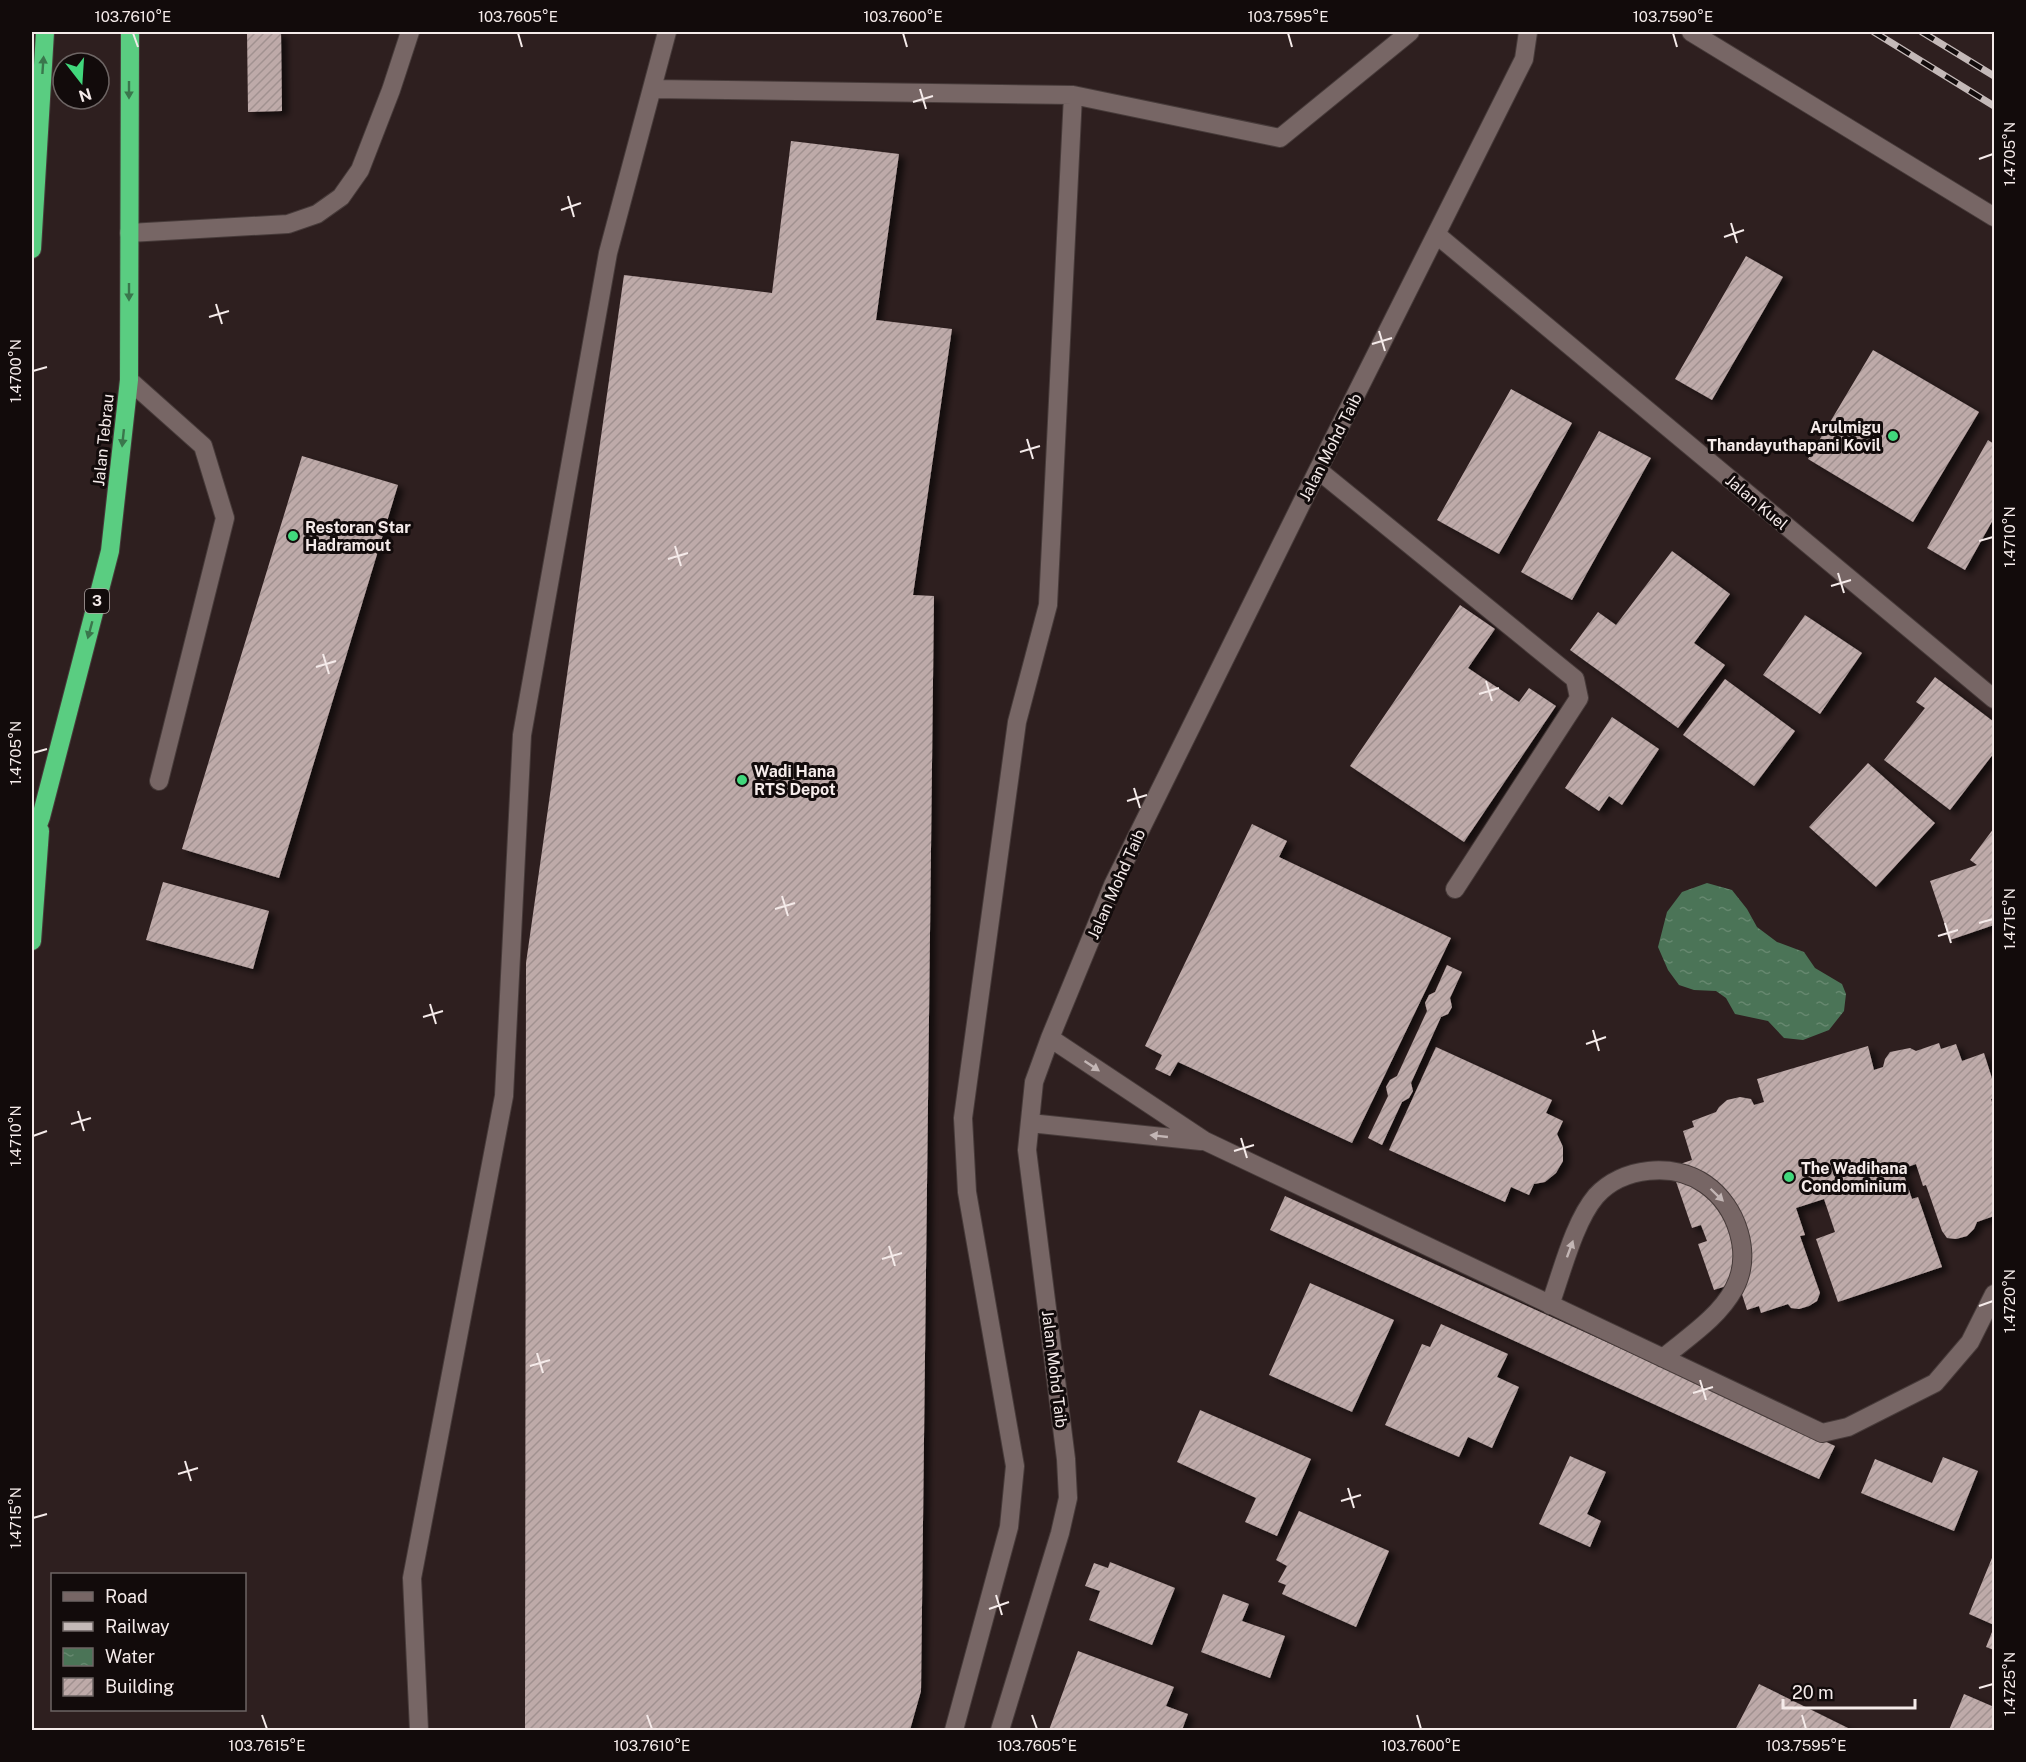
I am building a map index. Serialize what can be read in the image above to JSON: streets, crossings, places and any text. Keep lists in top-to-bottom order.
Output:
{
  "streets": {
    "highway": ["Jalan Tebrau", "3"],
    "street": ["Jalan Mohd Taib", "Jalan Kuel"]
  },
  "crossings": [
    ["Jalan Mohd Taib", "Jalan Kuel"]
  ],
  "one_way": ["Jalan Tebrau"],
  "places": [
    "Arulmigu Thandayuthapani Kovil",
    "Restoran Star Hadramout",
    "Wadi Hana RTS Depot",
    "The Wadihana Condominium"
  ],
  "legend": [
    "Road",
    "Railway",
    "Water",
    "Building"
  ],
  "scale_bar": "20 m",
  "north": "bottom",
  "coordinates": [
    "103.7610°E",
    "103.7605°E",
    "103.7600°E",
    "103.7595°E",
    "103.7590°E",
    "1.4705°N",
    "1.4700°N",
    "1.4710°N",
    "1.4715°N",
    "1.4720°N",
    "1.4725°N",
    "103.7615°E"
  ]
}
